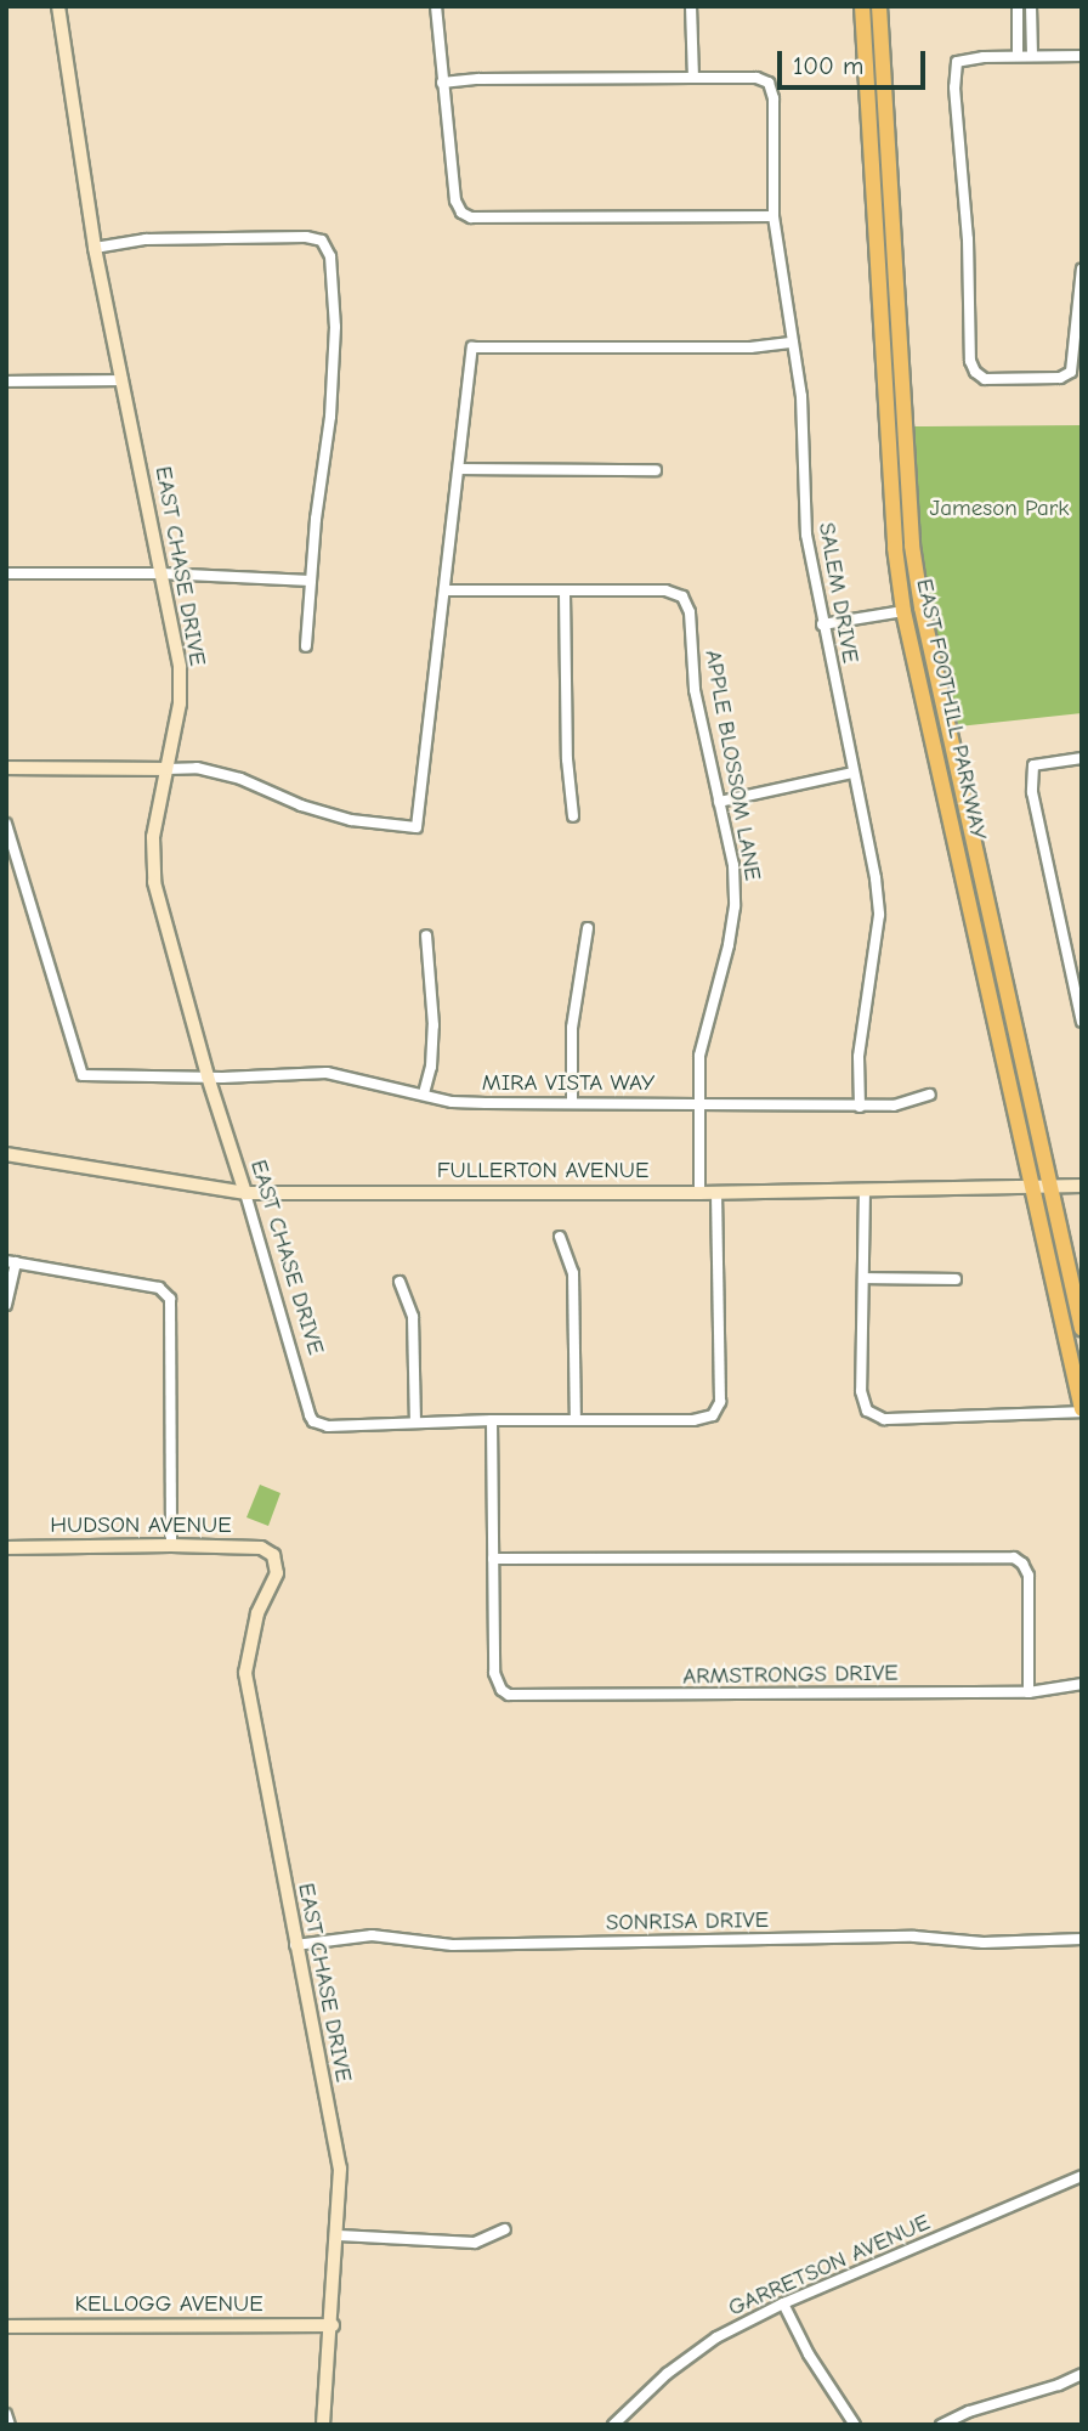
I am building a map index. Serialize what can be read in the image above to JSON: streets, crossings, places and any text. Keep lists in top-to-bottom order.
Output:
{
  "streets": {
    "main road": ["EAST FOOTHILL PARKWAY"],
    "street": [
      "EAST CHASE DRIVE",
      "SALEM DRIVE",
      "APPLE BLOSSOM LANE",
      "MIRA VISTA WAY",
      "FULLERTON AVENUE",
      "HUDSON AVENUE",
      "ARMSTRONGS DRIVE",
      "SONRISA DRIVE",
      "GARRETSON AVENUE",
      "KELLOGG AVENUE"
    ]
  },
  "crossings": [
    ["EAST CHASE DRIVE", "MIRA VISTA WAY"],
    ["EAST CHASE DRIVE", "FULLERTON AVENUE"],
    ["EAST CHASE DRIVE", "HUDSON AVENUE"],
    ["EAST CHASE DRIVE", "SONRISA DRIVE"],
    ["EAST CHASE DRIVE", "KELLOGG AVENUE"],
    ["SALEM DRIVE", "MIRA VISTA WAY"],
    ["EAST FOOTHILL PARKWAY", "FULLERTON AVENUE"],
    ["APPLE BLOSSOM LANE", "MIRA VISTA WAY"],
    ["APPLE BLOSSOM LANE", "FULLERTON AVENUE"]
  ],
  "parks": ["Jameson Park"],
  "scale_bar": "100 m"
}
